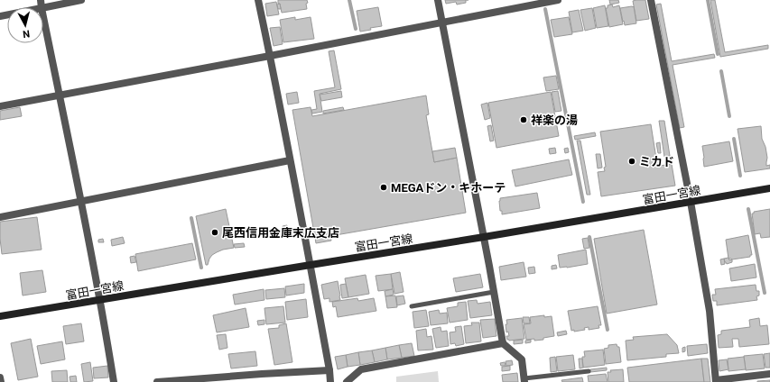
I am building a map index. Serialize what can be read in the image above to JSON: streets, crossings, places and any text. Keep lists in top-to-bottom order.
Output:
{
  "streets": {
    "main road": ["富田一宮線"]
  },
  "places": [
    "祥楽の湯",
    "ミカド",
    "MEGAドン・キホーテ",
    "尾西信用金庫末広支店"
  ],
  "north": "bottom"
}
